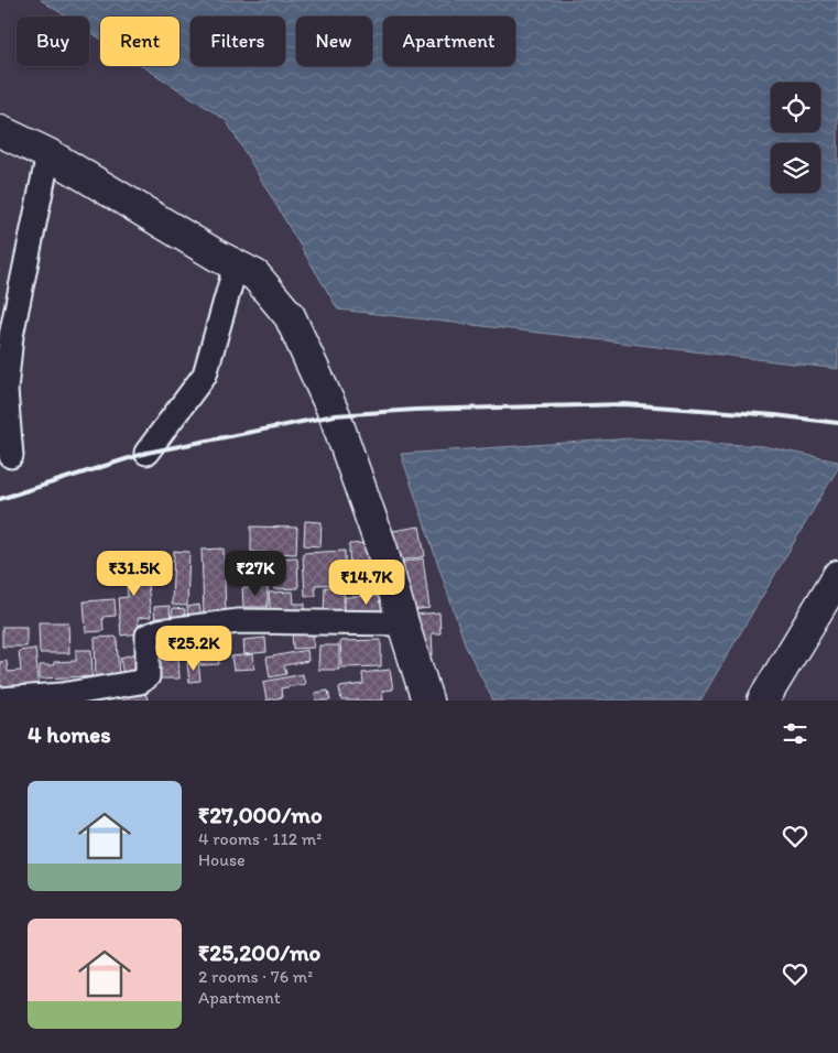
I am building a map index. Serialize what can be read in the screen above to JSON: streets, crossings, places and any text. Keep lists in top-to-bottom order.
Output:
{
  "page": {
    "chip": [
      "Buy",
      "Rent",
      "Filters",
      "New",
      "Apartment"
    ],
    "price": [
      "₹31.5K",
      "₹27K",
      "₹14.7K",
      "₹25.2K"
    ],
    "heading": "4 homes",
    "list": [
      {
        "name": "₹27,000/mo",
        "note": "4 rooms · 112 m² · House"
      },
      {
        "name": "₹25,200/mo",
        "note": "2 rooms · 76 m² · Apartment"
      }
    ]
  }
}
